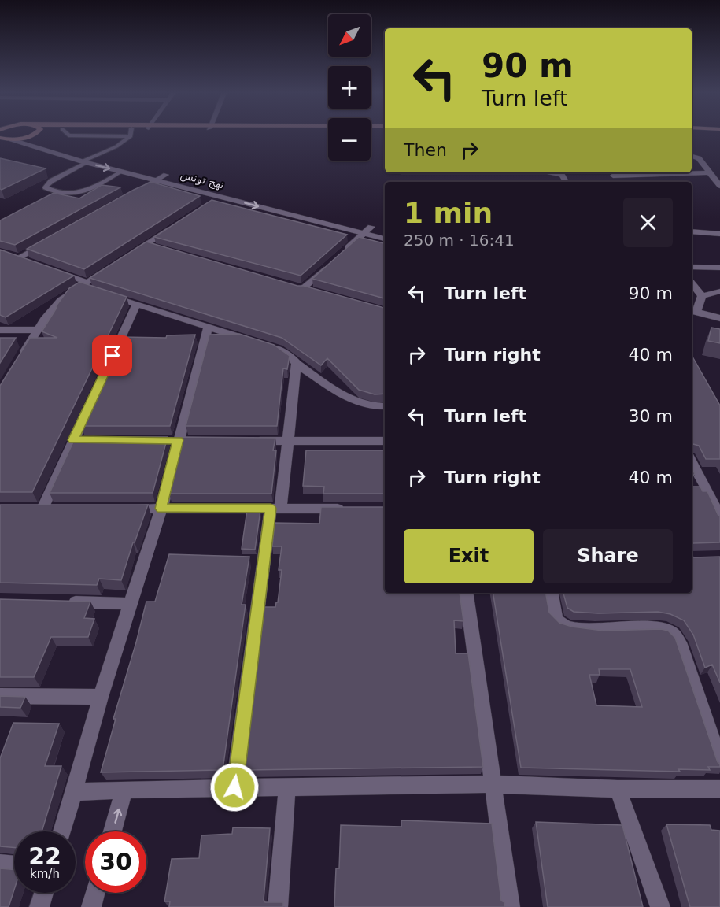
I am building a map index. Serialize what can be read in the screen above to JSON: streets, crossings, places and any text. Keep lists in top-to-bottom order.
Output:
{
  "streets": {
    "street": ["نهج تونس"]
  },
  "north": "bottom left",
  "page": {
    "map_buttons": ["+", "−"],
    "turn": ["90 m", "Turn left"],
    "then": "Then",
    "heading": ["1 min", "250 m · 16:41"],
    "list": [
      {
        "name": "Turn left",
        "value": "90 m"
      },
      {
        "name": "Turn right",
        "value": "40 m"
      },
      {
        "name": "Turn left",
        "value": "30 m"
      },
      {
        "name": "Turn right",
        "value": "40 m"
      }
    ],
    "buttons": ["Exit", "Share"],
    "speed": "22 km/h",
    "limit": "30"
  }
}
